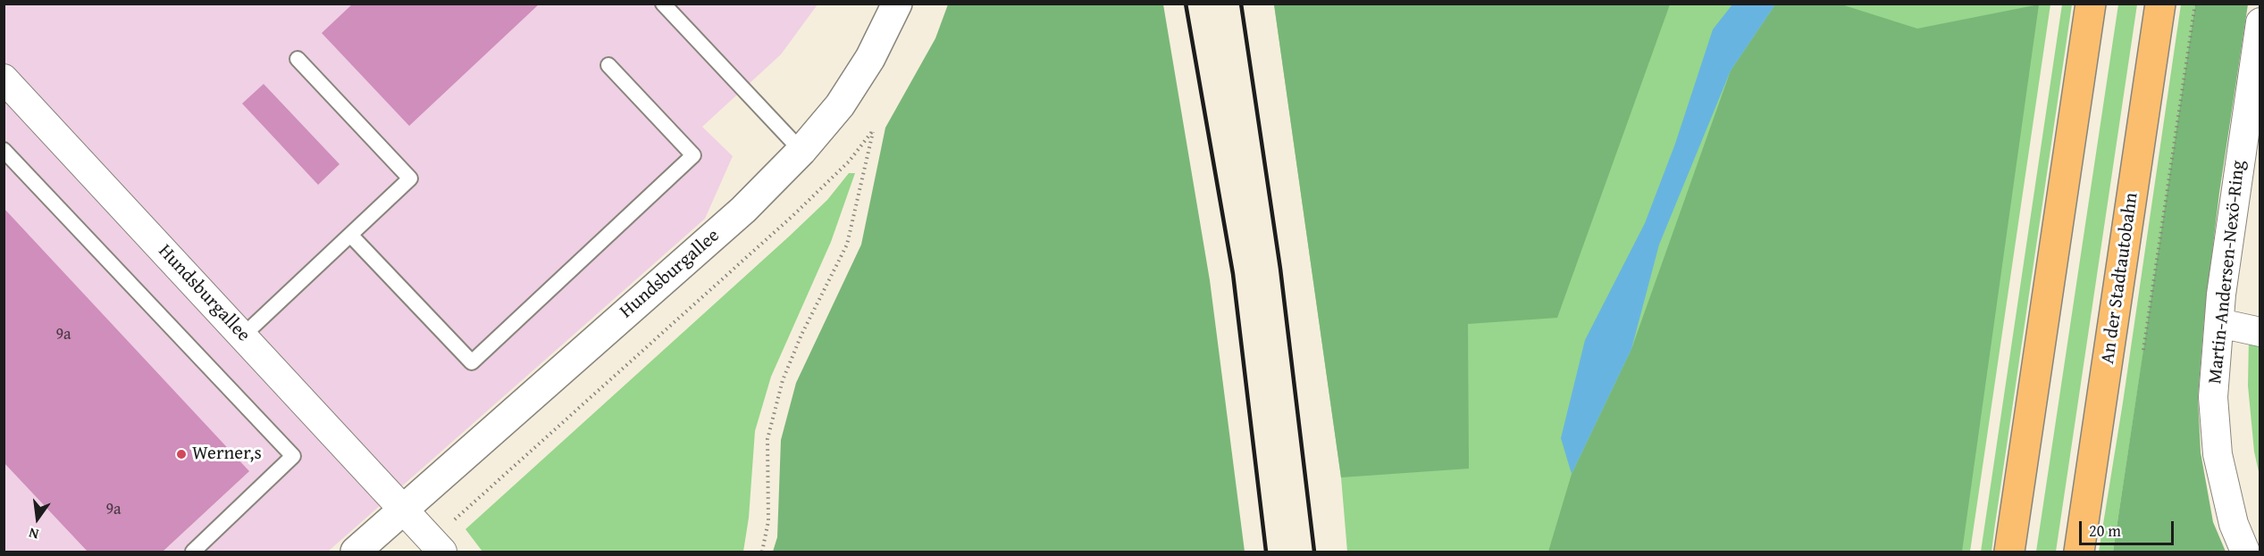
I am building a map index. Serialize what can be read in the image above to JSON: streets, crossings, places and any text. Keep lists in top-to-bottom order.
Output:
{
  "streets": {
    "highway": ["An der Stadtautobahn"],
    "street": ["Martin-Andersen-Nexö-Ring", "Hundsburgallee"]
  },
  "places": ["Werner,s"],
  "house_numbers": ["9a", "9a"],
  "scale_bar": "20 m",
  "north": "bottom"
}
